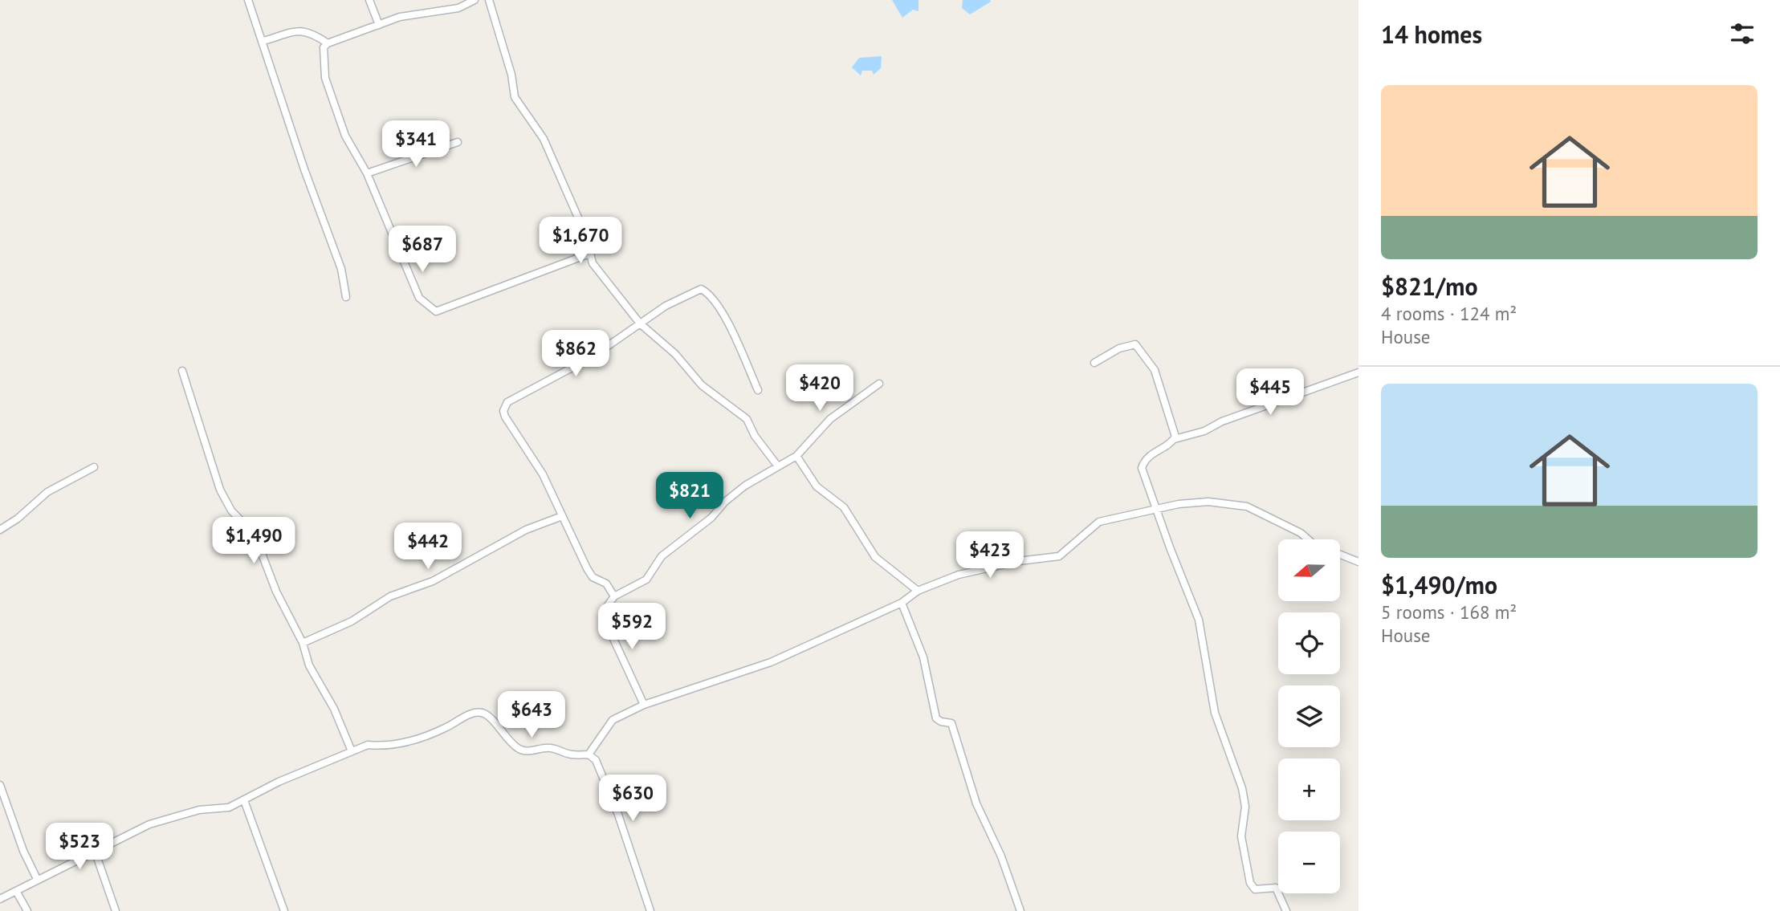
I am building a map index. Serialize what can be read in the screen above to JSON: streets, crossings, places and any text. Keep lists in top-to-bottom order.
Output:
{
  "north": "left",
  "page": {
    "heading": "14 homes",
    "list": [
      {
        "name": "$821/mo",
        "note": "4 rooms · 124 m² · House"
      },
      {
        "name": "$1,490/mo",
        "note": "5 rooms · 168 m² · House"
      }
    ],
    "price": [
      "$341",
      "$1,670",
      "$687",
      "$862",
      "$420",
      "$445",
      "$821",
      "$1,490",
      "$442",
      "$423",
      "$592",
      "$643",
      "$630",
      "$523"
    ],
    "map_buttons": ["+", "−"]
  }
}
